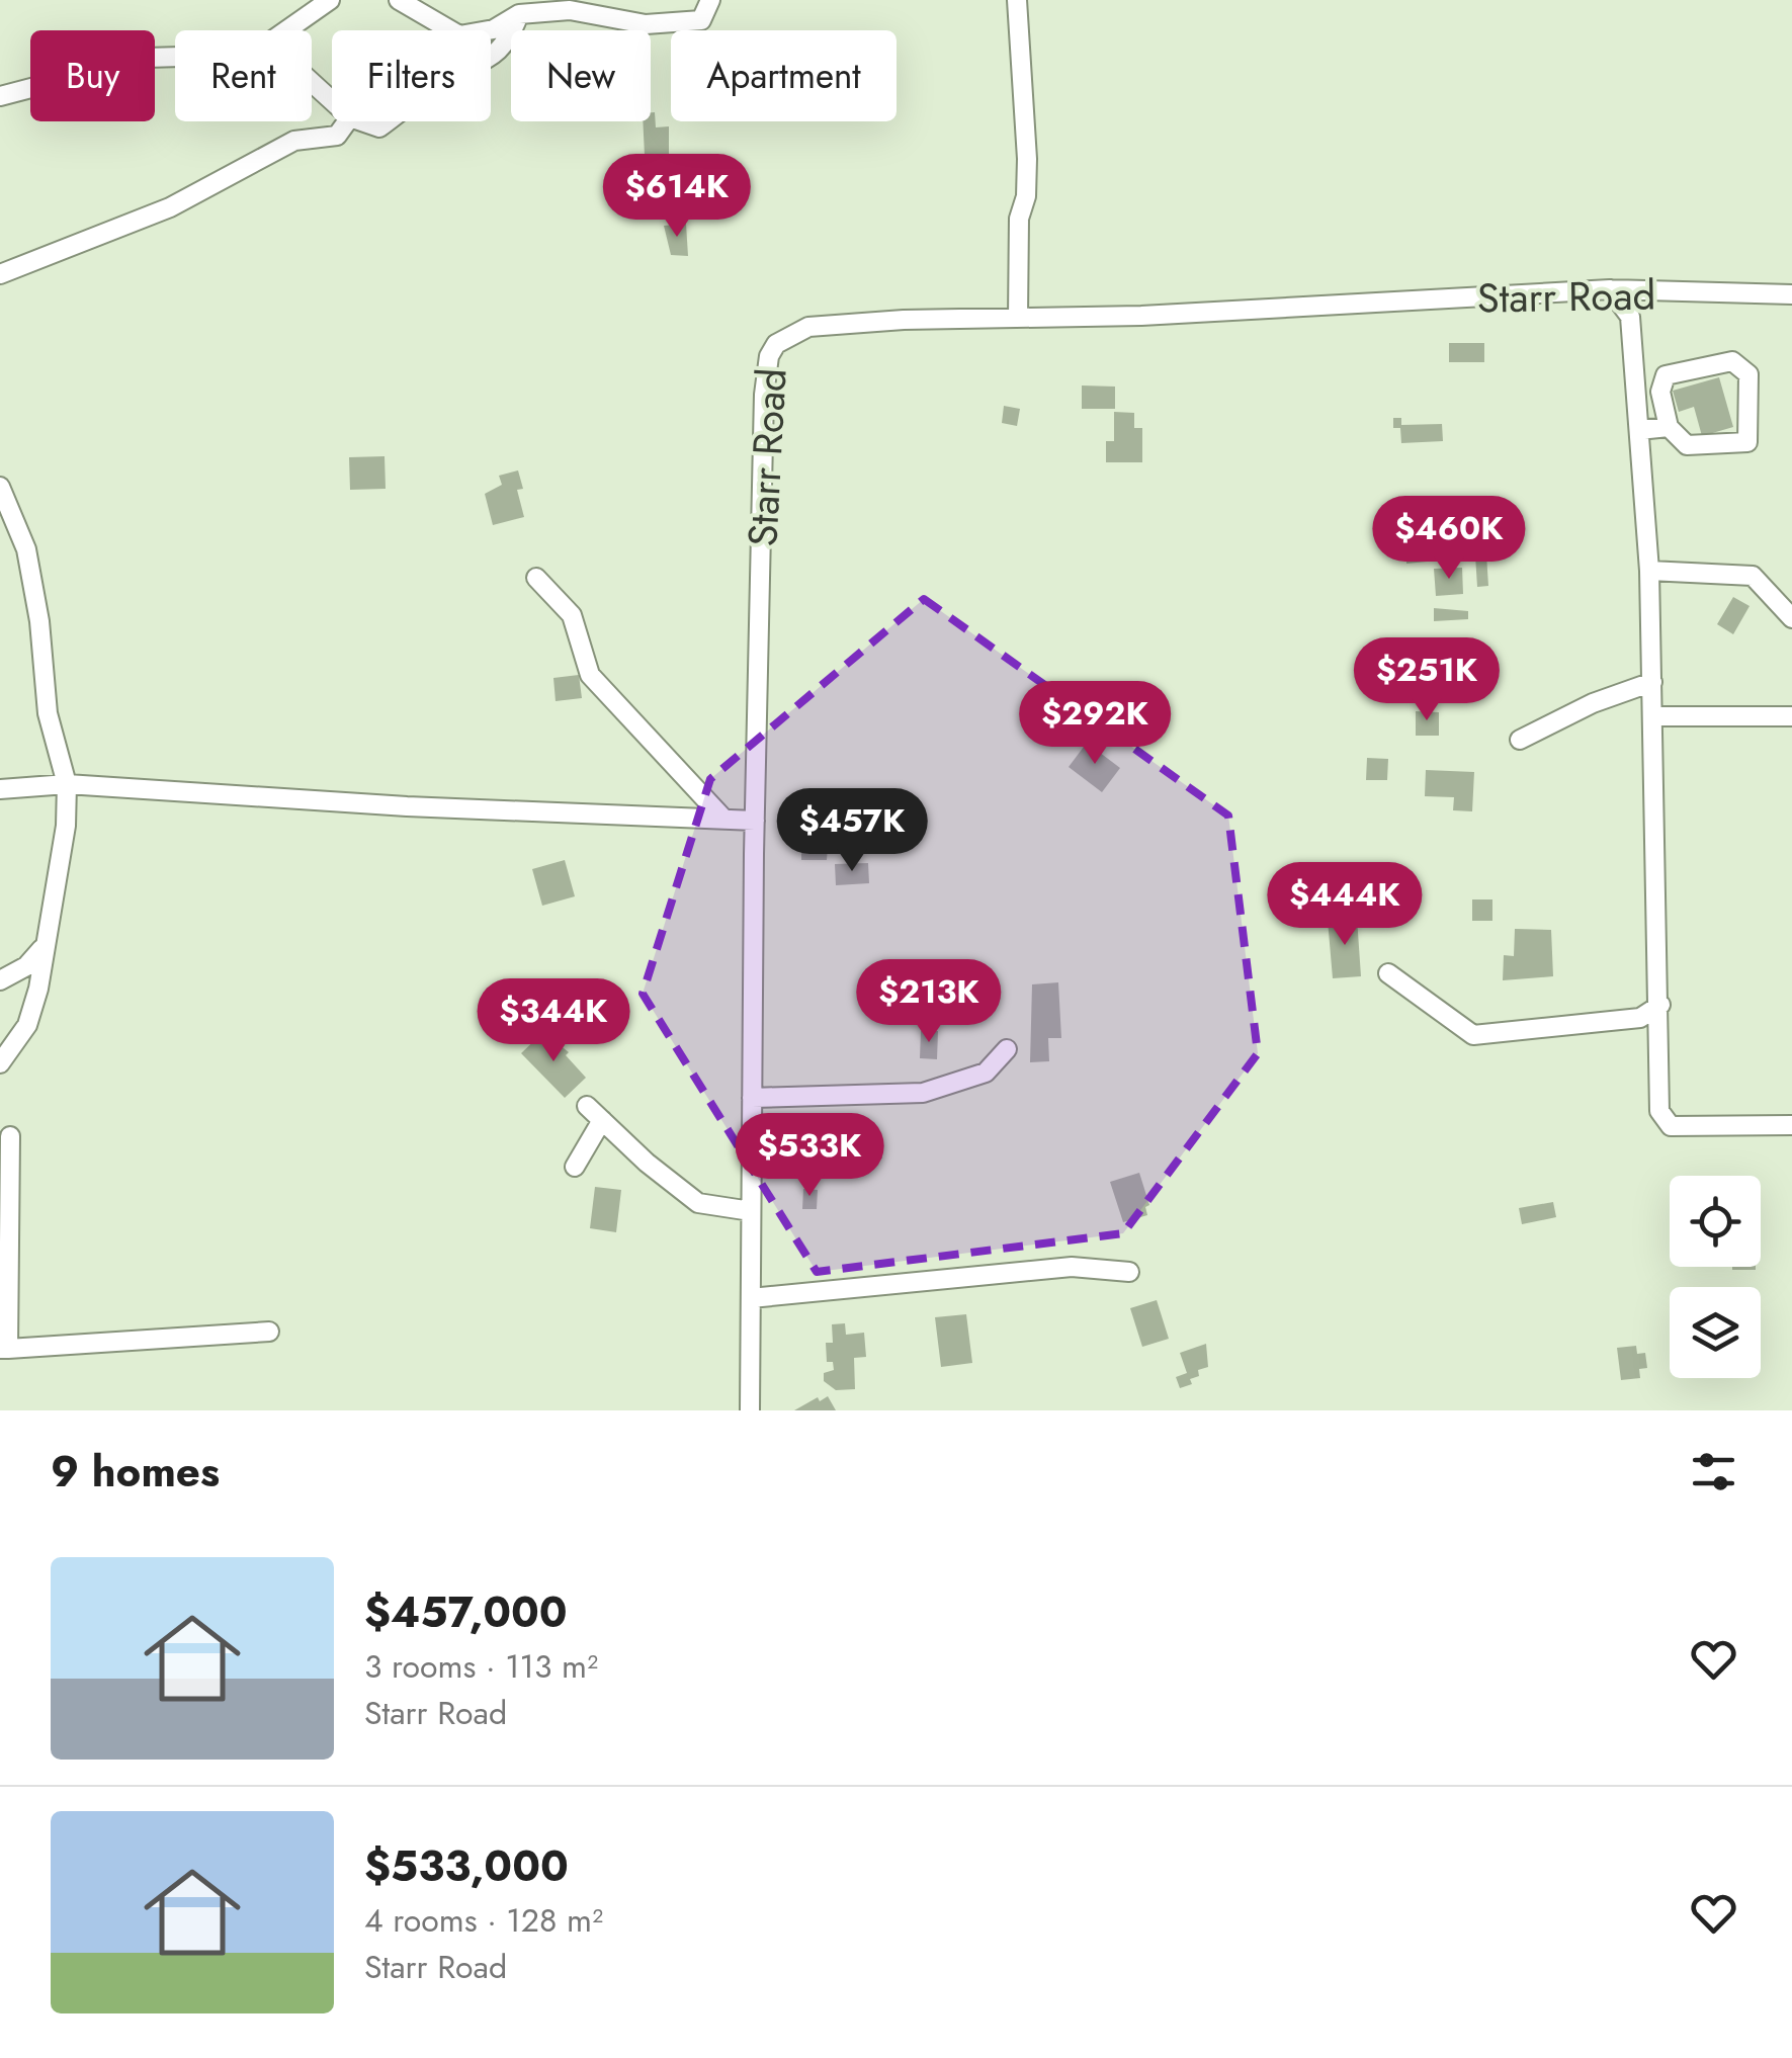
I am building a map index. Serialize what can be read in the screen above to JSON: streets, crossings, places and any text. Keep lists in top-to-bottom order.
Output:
{
  "streets": {
    "street": ["Starr Road"]
  },
  "page": {
    "chip": [
      "Buy",
      "Rent",
      "Filters",
      "New",
      "Apartment"
    ],
    "price": [
      "$614K",
      "$460K",
      "$251K",
      "$292K",
      "$457K",
      "$444K",
      "$213K",
      "$344K",
      "$533K"
    ],
    "heading": "9 homes",
    "list": [
      {
        "name": "$457,000",
        "note": "3 rooms · 113 m² · Starr Road"
      },
      {
        "name": "$533,000",
        "note": "4 rooms · 128 m² · Starr Road"
      }
    ]
  }
}
